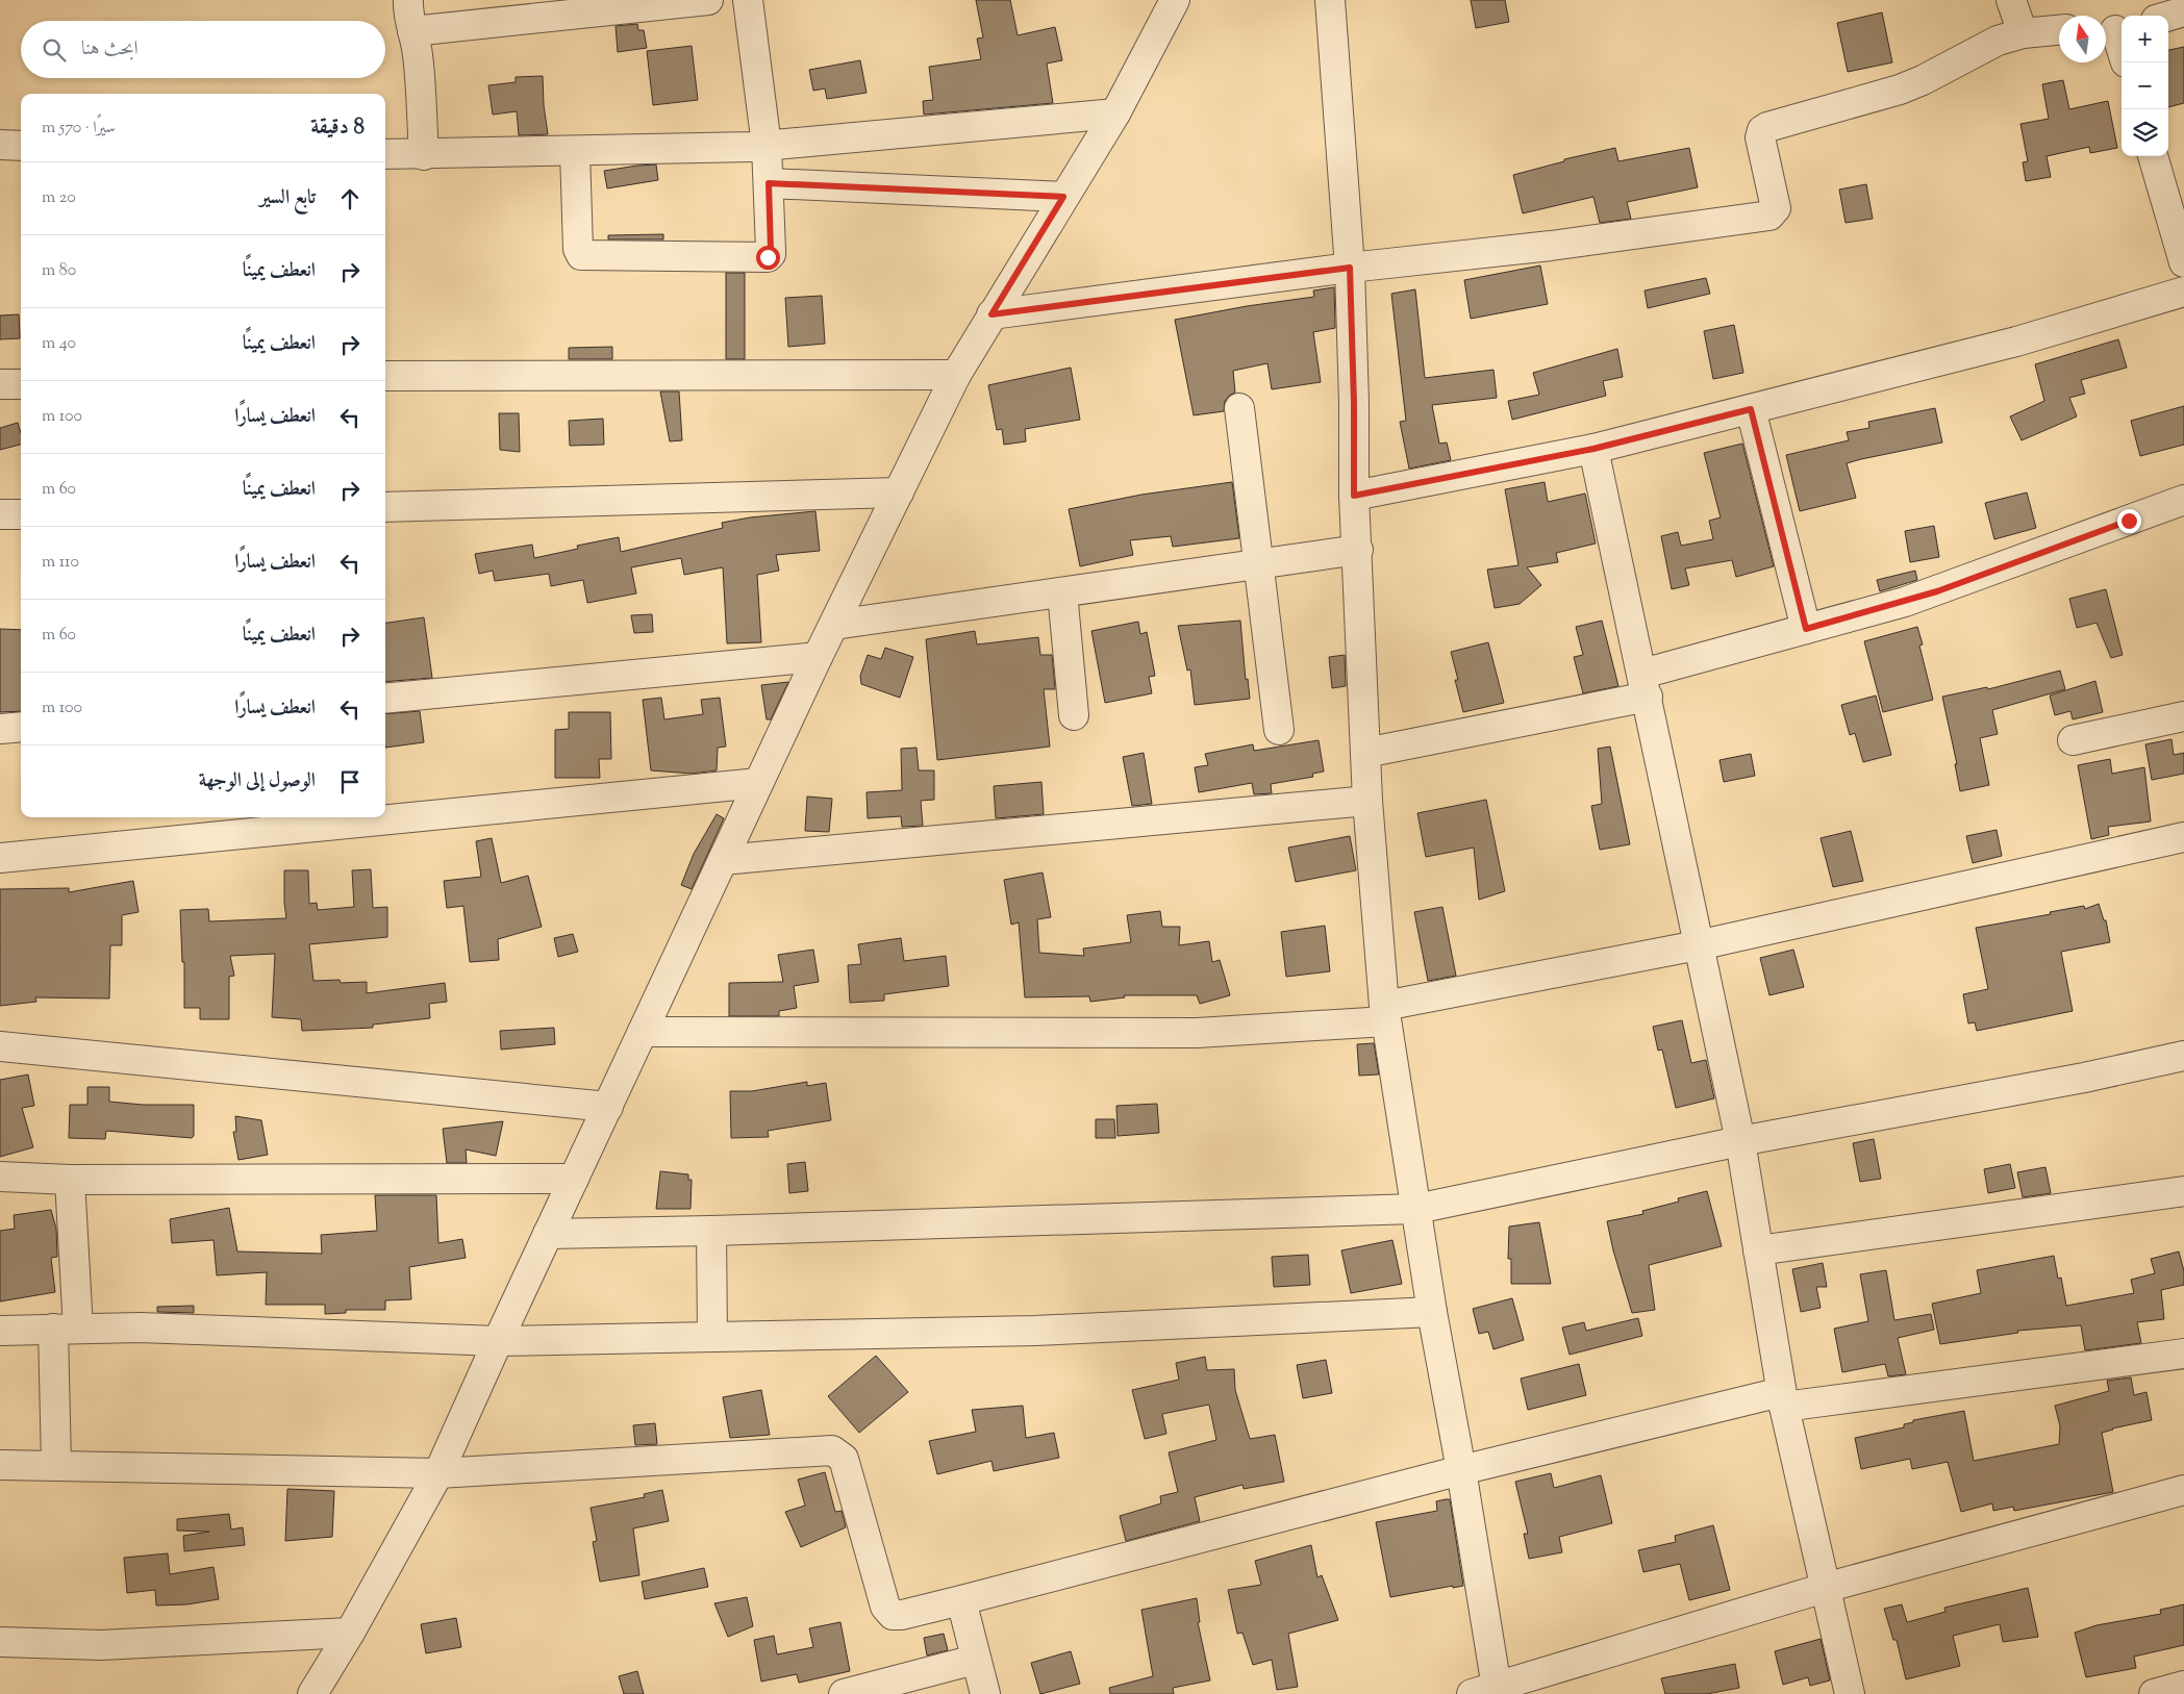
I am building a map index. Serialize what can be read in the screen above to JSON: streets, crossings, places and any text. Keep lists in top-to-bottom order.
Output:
{
  "north": "top",
  "page": {
    "map_buttons": ["+", "−"],
    "search": "ابحث هنا",
    "heading": ["8 دقيقة", "سيرًا · 570 m"],
    "list": [
      ["تابع السير", "20 m"],
      ["انعطف يمينًا", "80 m"],
      ["انعطف يمينًا", "40 m"],
      ["انعطف يسارًا", "100 m"],
      ["انعطف يمينًا", "60 m"],
      ["انعطف يسارًا", "110 m"],
      ["انعطف يمينًا", "60 m"],
      ["انعطف يسارًا", "100 m"],
      "الوصول إلى الوجهة"
    ]
  }
}
